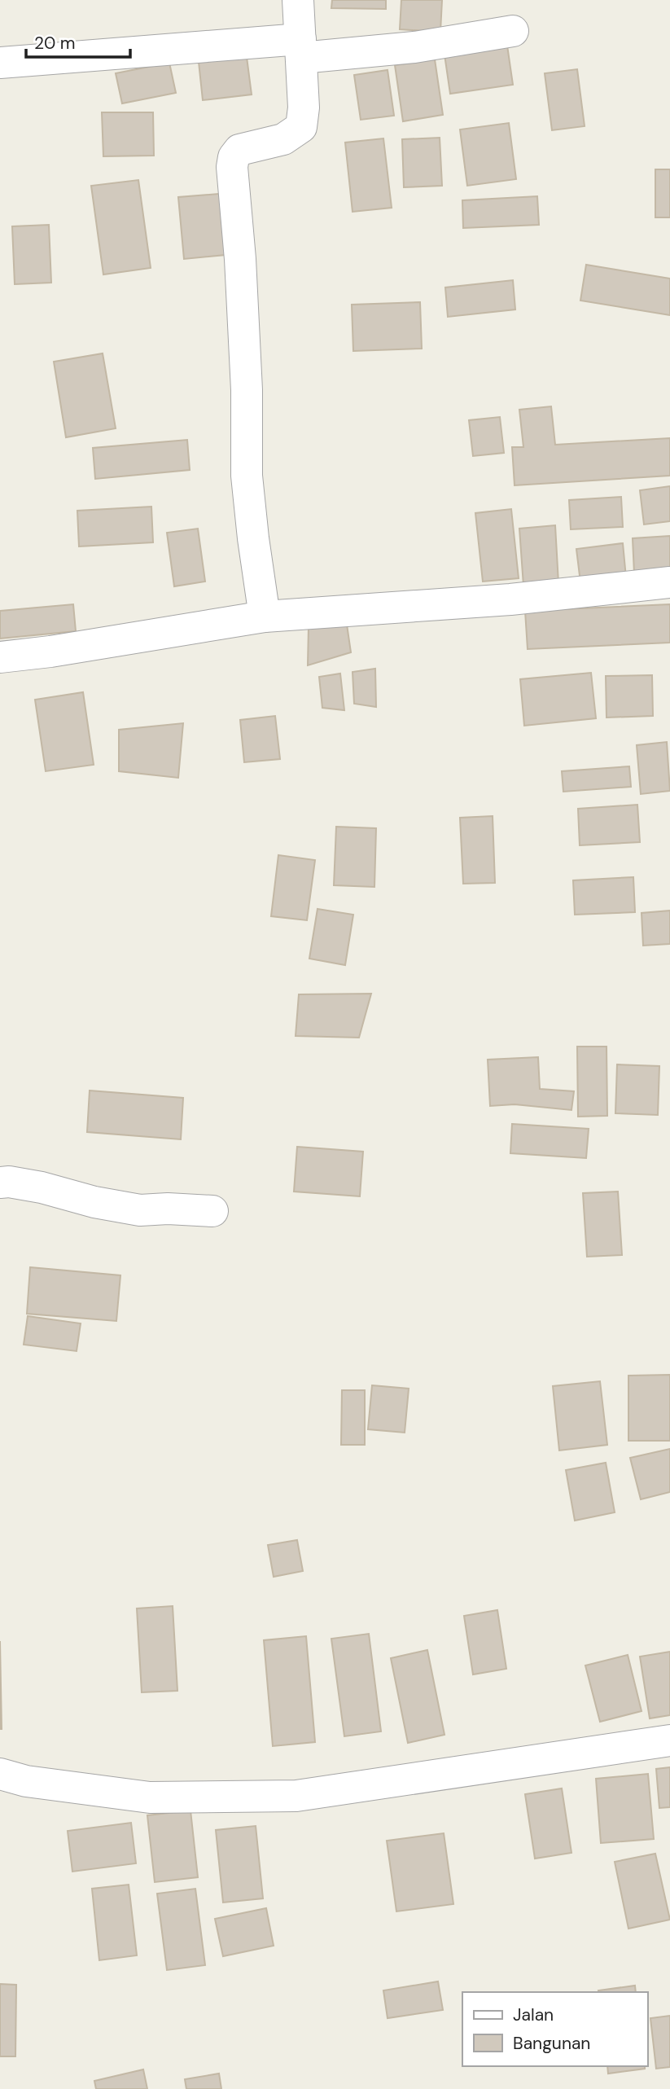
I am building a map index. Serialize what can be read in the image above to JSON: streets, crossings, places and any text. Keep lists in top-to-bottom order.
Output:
{
  "legend": ["Jalan", "Bangunan"],
  "scale_bar": "20 m"
}
